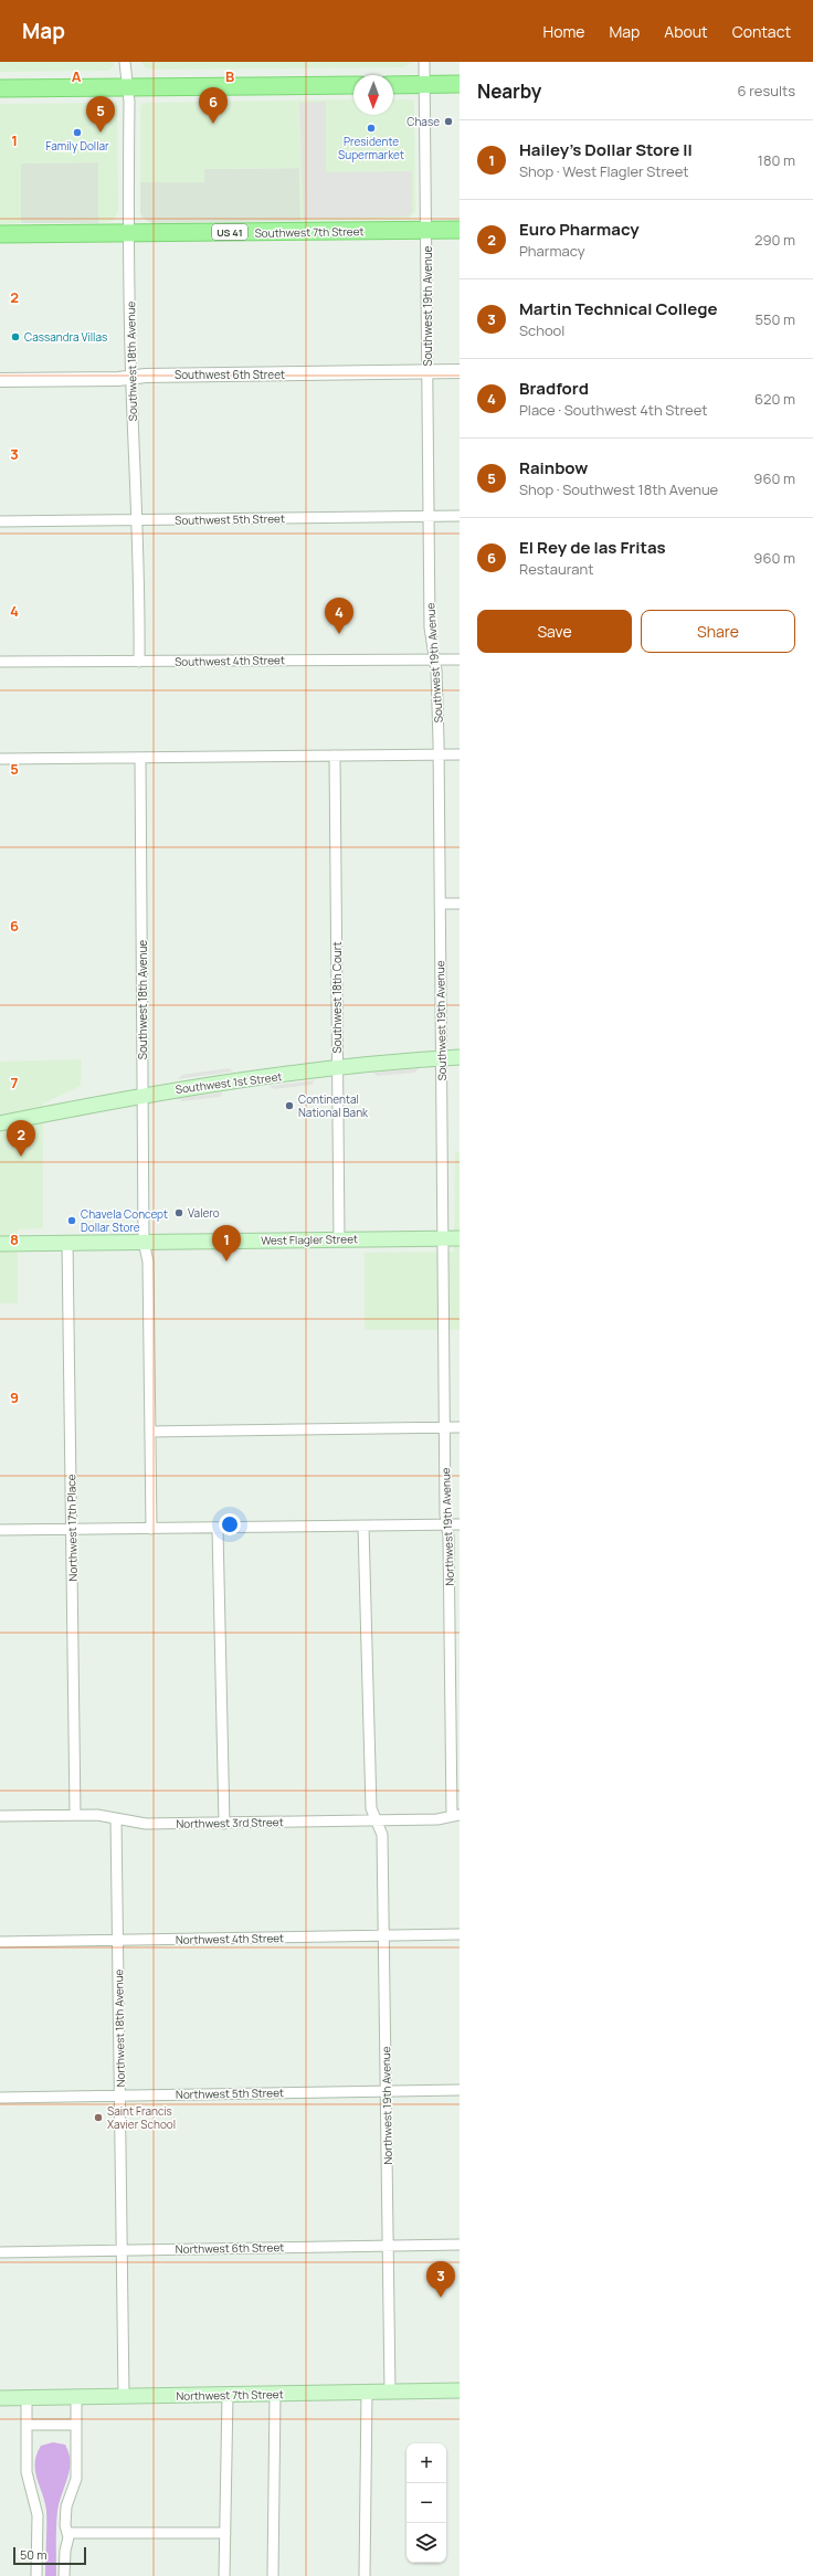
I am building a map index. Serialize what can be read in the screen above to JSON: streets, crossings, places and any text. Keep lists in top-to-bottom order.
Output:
{
  "streets": {
    "main road": [
      "US 41",
      "Southwest 7th Street",
      "Southwest 1st Street",
      "West Flagler Street",
      "Northwest 7th Street"
    ],
    "street": [
      "Southwest 19th Avenue",
      "Southwest 18th Avenue",
      "Southwest 6th Street",
      "Southwest 5th Street",
      "Southwest 4th Street",
      "Southwest 18th Court",
      "Northwest 19th Avenue",
      "Northwest 17th Place",
      "Northwest 3rd Street",
      "Northwest 4th Street",
      "Northwest 18th Avenue",
      "Northwest 5th Street",
      "Northwest 6th Street"
    ]
  },
  "crossings": [
    ["Southwest 7th Street", "Southwest 19th Avenue"],
    ["Southwest 7th Street", "Southwest 18th Avenue"],
    ["Southwest 19th Avenue", "Southwest 6th Street"],
    ["Southwest 19th Avenue", "Southwest 5th Street"],
    ["Southwest 19th Avenue", "Southwest 4th Street"],
    ["Southwest 19th Avenue", "Southwest 1st Street"],
    ["Southwest 19th Avenue", "West Flagler Street"],
    ["Southwest 19th Avenue", "Northwest 19th Avenue"],
    ["Southwest 18th Avenue", "Southwest 6th Street"],
    ["Southwest 18th Avenue", "Southwest 5th Street"],
    ["Southwest 18th Avenue", "Southwest 4th Street"],
    ["Southwest 18th Avenue", "Southwest 1st Street"],
    ["Southwest 18th Avenue", "West Flagler Street"],
    ["Southwest 18th Court", "Southwest 1st Street"],
    ["Southwest 18th Court", "West Flagler Street"],
    ["West Flagler Street", "Northwest 19th Avenue"],
    ["West Flagler Street", "Northwest 17th Place"],
    ["Northwest 19th Avenue", "Northwest 3rd Street"],
    ["Northwest 19th Avenue", "Northwest 4th Street"],
    ["Northwest 19th Avenue", "Northwest 5th Street"],
    ["Northwest 19th Avenue", "Northwest 6th Street"],
    ["Northwest 19th Avenue", "Northwest 7th Street"],
    ["Northwest 17th Place", "Northwest 3rd Street"],
    ["Northwest 3rd Street", "Northwest 18th Avenue"],
    ["Northwest 4th Street", "Northwest 18th Avenue"],
    ["Northwest 18th Avenue", "Northwest 5th Street"],
    ["Northwest 18th Avenue", "Northwest 6th Street"],
    ["Northwest 18th Avenue", "Northwest 7th Street"]
  ],
  "places": [
    "Chase",
    "Presidente Supermarket",
    "Family Dollar",
    "Cassandra Villas",
    "Continental National Bank",
    "Valero",
    "Chavela Concept Dollar Store",
    "Saint Francis Xavier School"
  ],
  "scale_bar": "50 m",
  "north": "bottom",
  "page": {
    "header": "Map",
    "nav": [
      "Home",
      "Map",
      "About",
      "Contact"
    ],
    "heading": ["Nearby", "6 results"],
    "pins": [
      "6",
      "5",
      "4",
      "2",
      "1",
      "3"
    ],
    "list": [
      {
        "mark": "1",
        "name": "Hailey's Dollar Store II",
        "note": "Shop · West Flagler Street",
        "value": "180 m"
      },
      {
        "mark": "2",
        "name": "Euro Pharmacy",
        "note": "Pharmacy",
        "value": "290 m"
      },
      {
        "mark": "3",
        "name": "Martin Technical College",
        "note": "School",
        "value": "550 m"
      },
      {
        "mark": "4",
        "name": "Bradford",
        "note": "Place · Southwest 4th Street",
        "value": "620 m"
      },
      {
        "mark": "5",
        "name": "Rainbow",
        "note": "Shop · Southwest 18th Avenue",
        "value": "960 m"
      },
      {
        "mark": "6",
        "name": "El Rey de las Fritas",
        "note": "Restaurant",
        "value": "960 m"
      }
    ],
    "buttons": ["Save", "Share"],
    "map_buttons": ["+", "−"],
    "scale": "50 m"
  },
  "grid": {
    "columns": ["A", "B"],
    "rows": [
      "1",
      "2",
      "3",
      "4",
      "5",
      "6",
      "7",
      "8",
      "9"
    ]
  }
}
